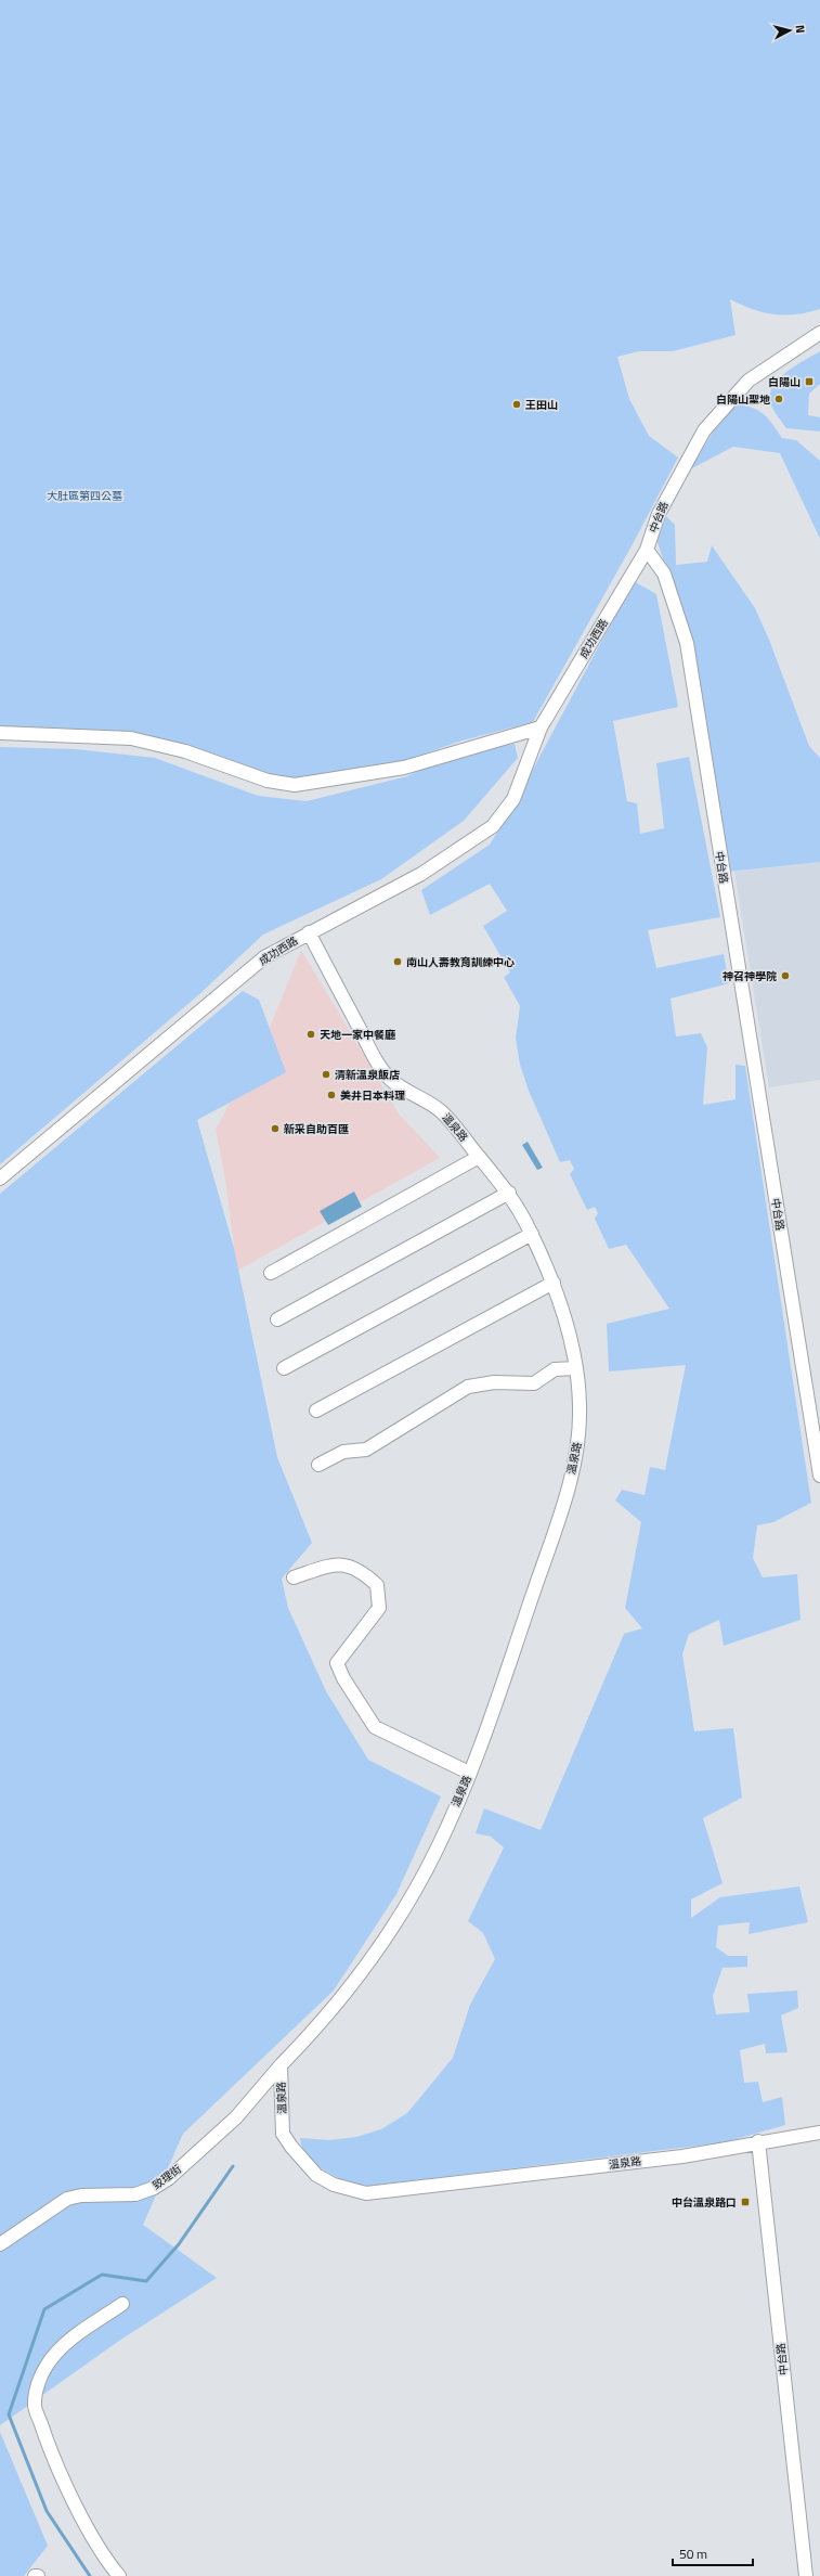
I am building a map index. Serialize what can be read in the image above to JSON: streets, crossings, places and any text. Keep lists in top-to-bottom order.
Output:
{
  "streets": {
    "street": [
      "中台路",
      "成功西路",
      "溫泉路",
      "致理街"
    ]
  },
  "crossings": [
    ["中台路", "成功西路"],
    ["中台路", "溫泉路"],
    ["成功西路", "溫泉路"],
    ["溫泉路", "致理街"]
  ],
  "parks": ["大肚區第四公墓"],
  "places": {
    "transit": ["白陽山", "中台溫泉路口"],
    "other": [
      "白陽山聖地",
      "王田山",
      "南山人壽教育訓練中心",
      "神召神學院",
      "天地一家中餐廳",
      "清新溫泉飯店",
      "美井日本料理",
      "新采自助百匯"
    ]
  },
  "scale_bar": "50 m",
  "north": "right"
}
